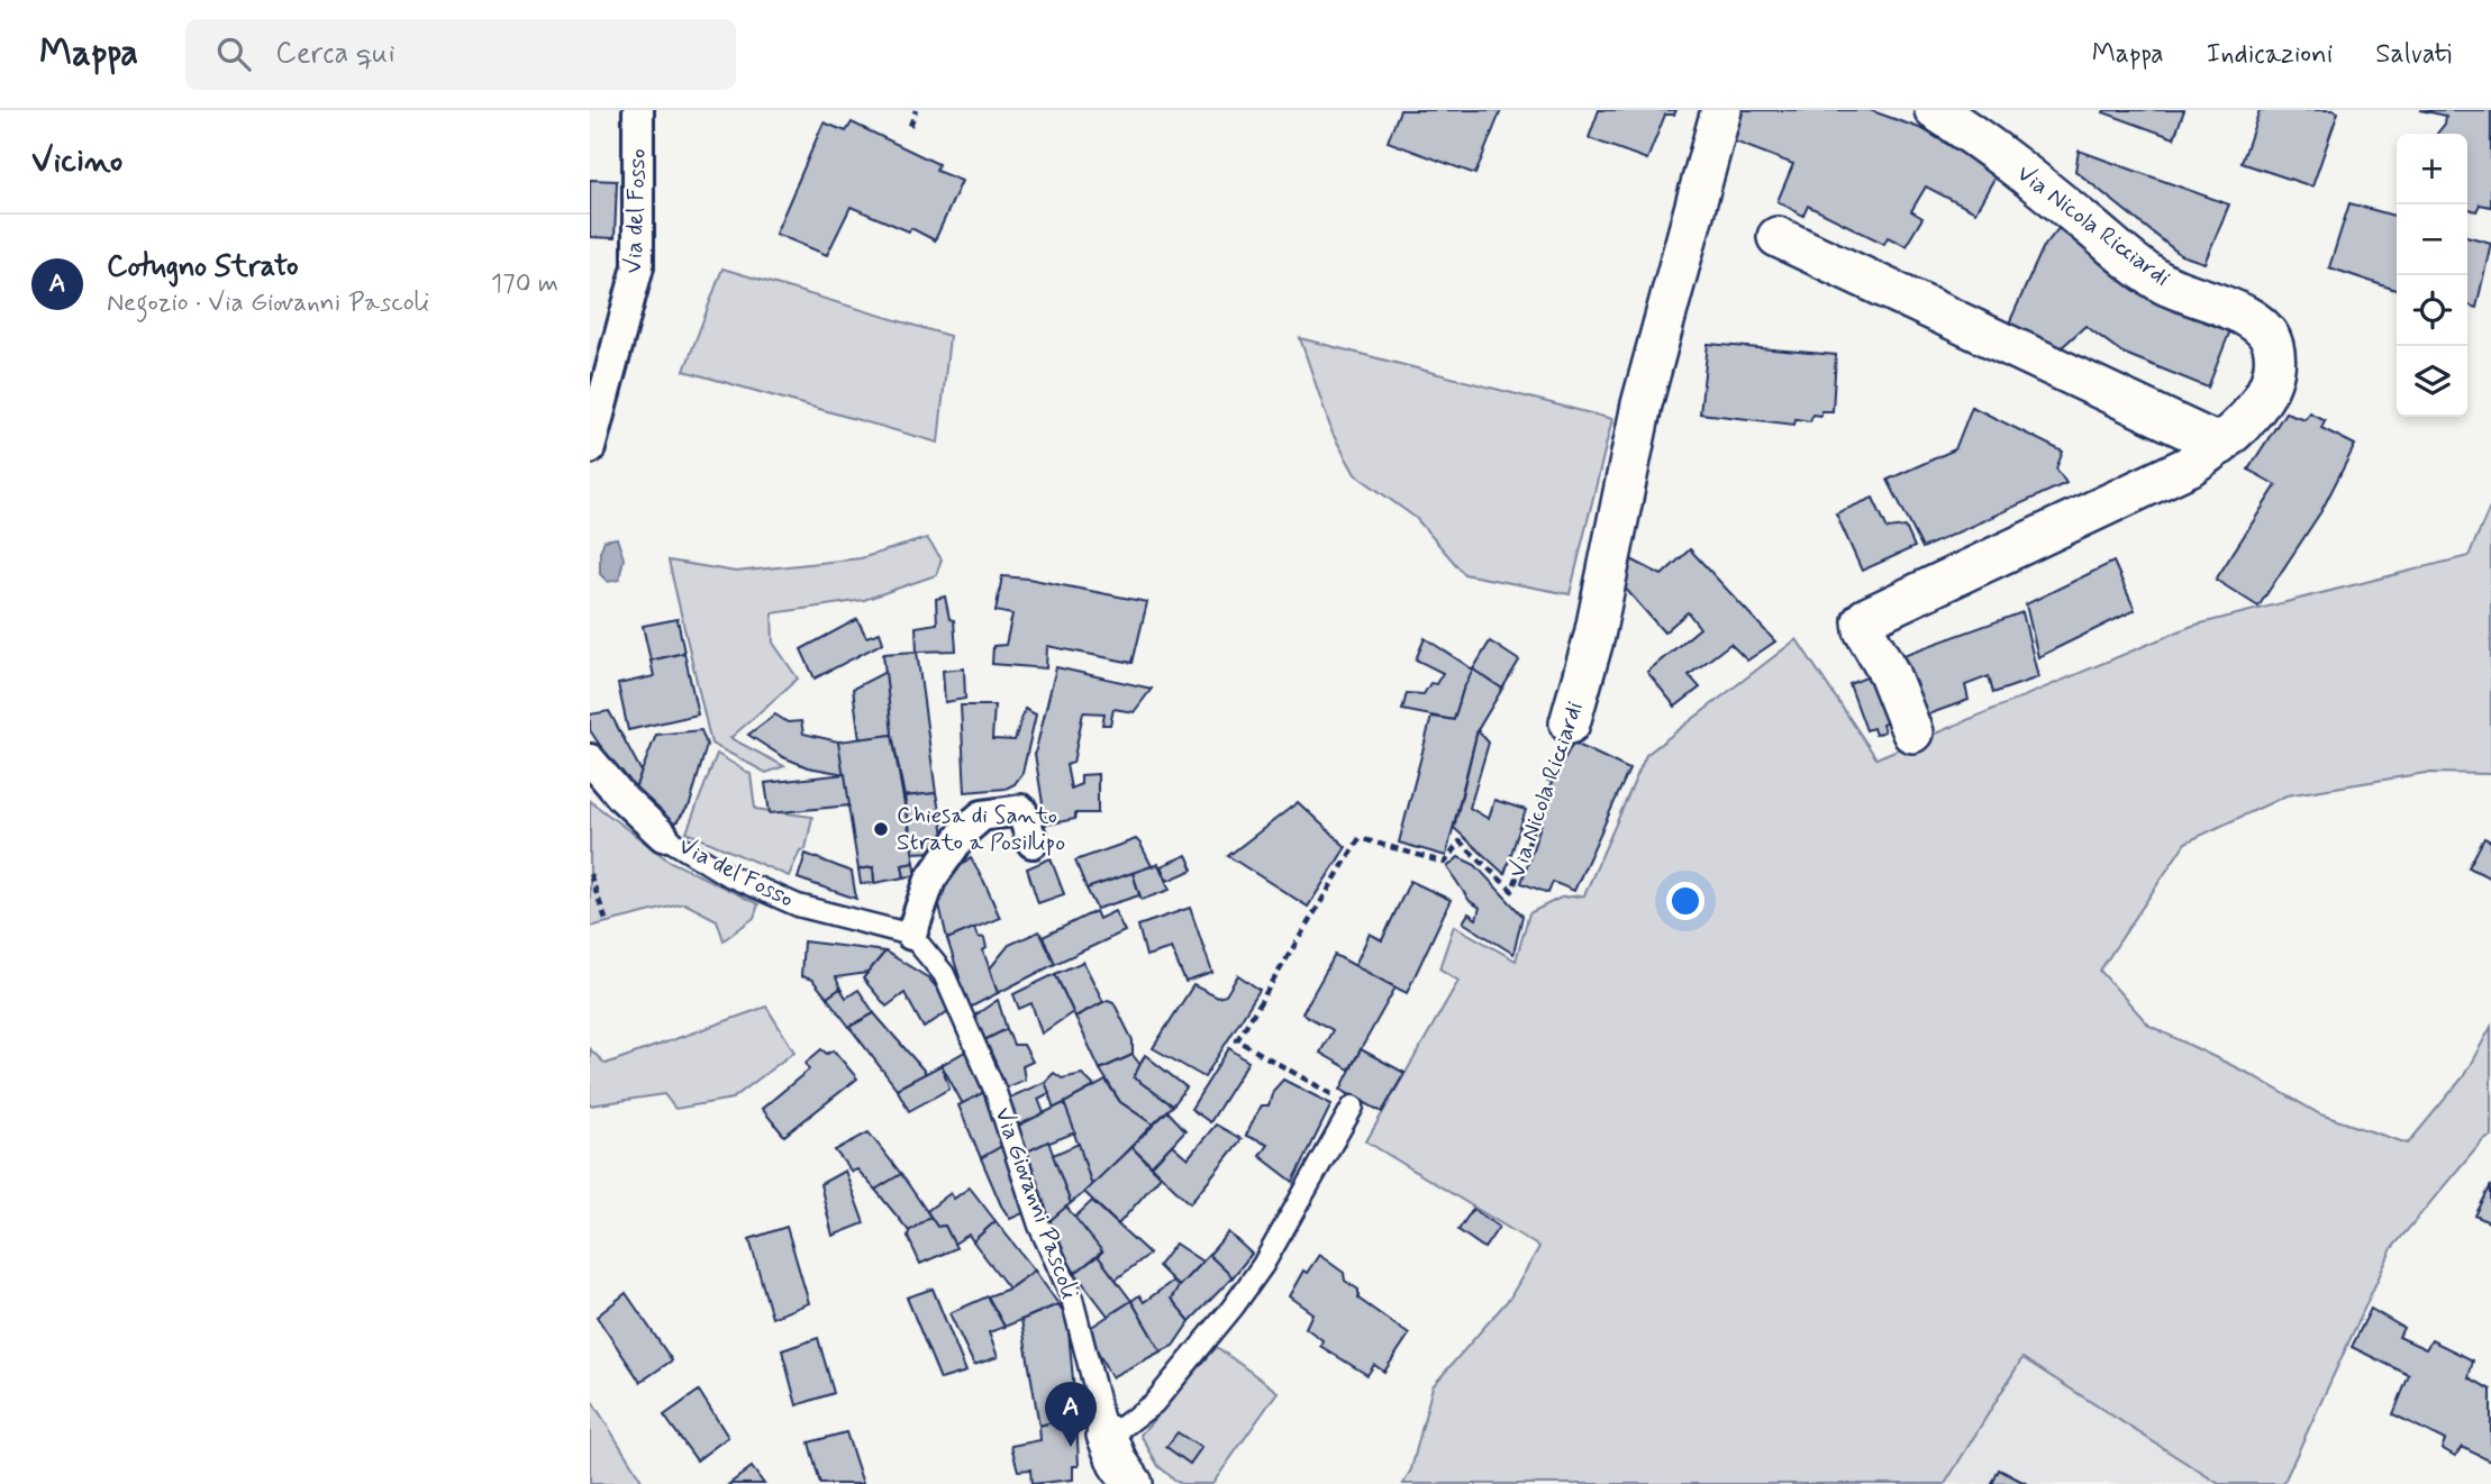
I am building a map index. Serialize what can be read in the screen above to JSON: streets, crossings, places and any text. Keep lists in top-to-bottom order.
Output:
{
  "streets": {
    "street": ["Via del Fosso", "Via Nicola Ricciardi", "Via Giovanni Pascoli"]
  },
  "crossings": [
    ["Via del Fosso", "Via Giovanni Pascoli"]
  ],
  "places": ["Chiesa di Santo Strato a Posillipo"],
  "page": {
    "header": "Mappa",
    "search": "Cerca qui",
    "nav": ["Mappa", "Indicazioni", "Salvati"],
    "heading": "Vicino",
    "map_buttons": ["+", "−"],
    "list": [
      {
        "mark": "A",
        "name": "Cotugno Strato",
        "note": "Negozio · Via Giovanni Pascoli",
        "value": "170 m"
      }
    ],
    "pins": "A"
  }
}
